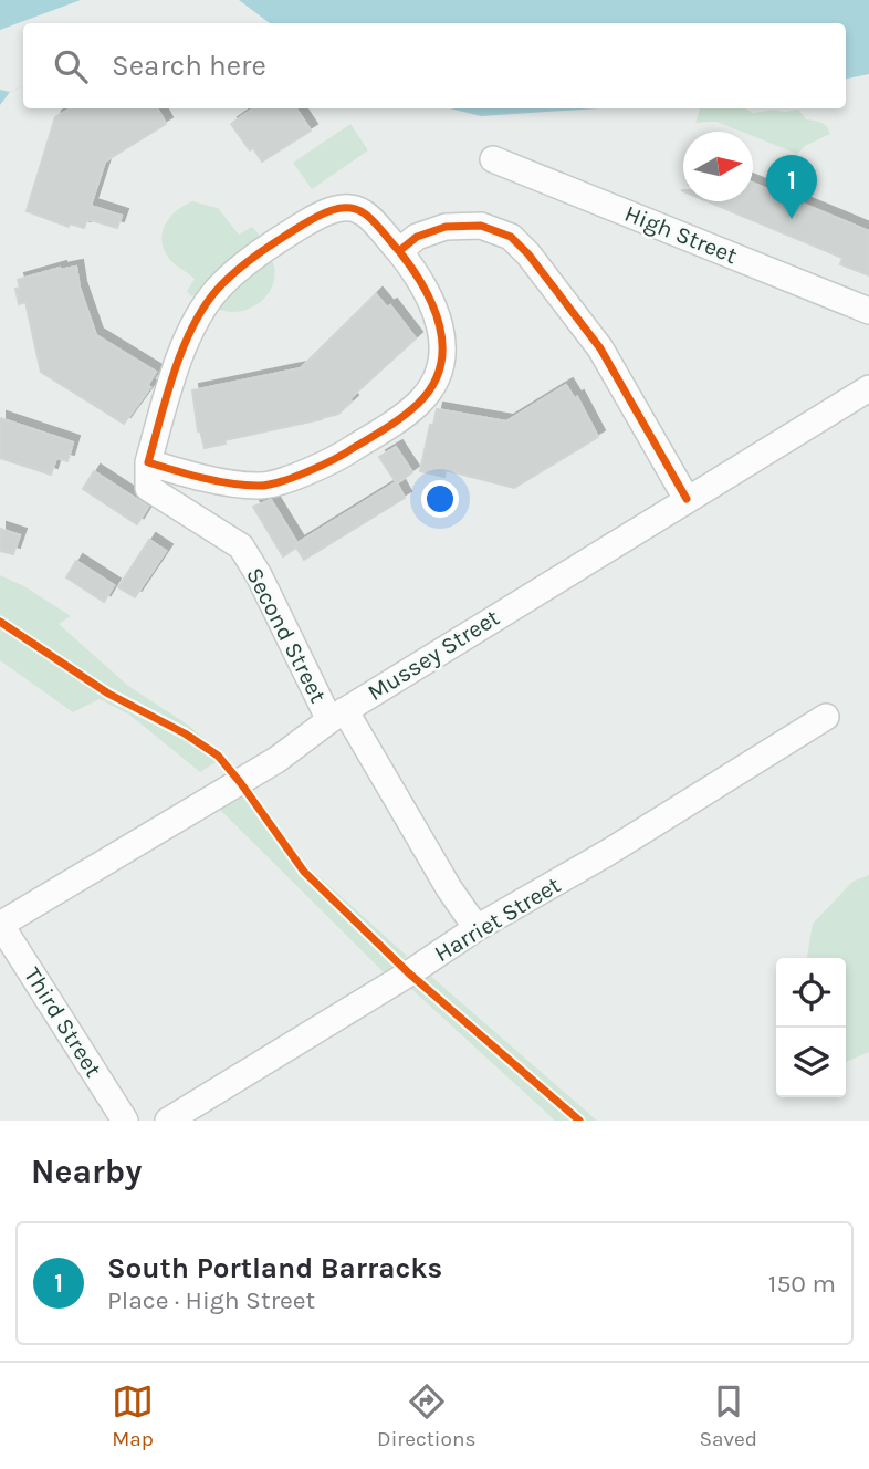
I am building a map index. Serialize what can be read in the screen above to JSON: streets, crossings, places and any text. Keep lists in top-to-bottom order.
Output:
{
  "streets": {
    "street": [
      "High Street",
      "Second Street",
      "Mussey Street",
      "Harriet Street",
      "Third Street"
    ]
  },
  "crossings": [
    ["Second Street", "Mussey Street"],
    ["Second Street", "Harriet Street"],
    ["Mussey Street", "Third Street"]
  ],
  "north": "right",
  "page": {
    "search": "Search here",
    "pins": "1",
    "heading": "Nearby",
    "list": [
      {
        "mark": "1",
        "name": "South Portland Barracks",
        "note": "Place · High Street",
        "value": "150 m"
      }
    ],
    "nav": ["Map", "Directions", "Saved"]
  }
}
